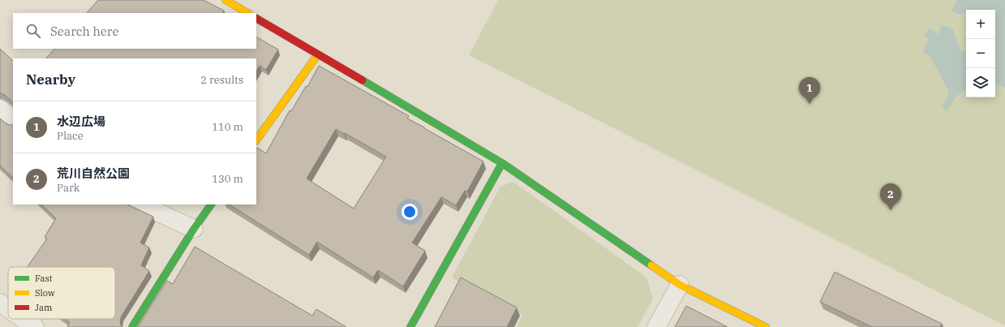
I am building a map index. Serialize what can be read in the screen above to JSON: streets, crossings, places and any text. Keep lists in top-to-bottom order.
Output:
{
  "legend": ["Fast", "Slow", "Jam"],
  "page": {
    "map_buttons": ["+", "−"],
    "search": "Search here",
    "heading": ["Nearby", "2 results"],
    "pins": ["1", "2"],
    "list": [
      {
        "mark": "1",
        "name": "水辺広場",
        "note": "Place",
        "value": "110 m"
      },
      {
        "mark": "2",
        "name": "荒川自然公園",
        "note": "Park",
        "value": "130 m"
      }
    ]
  }
}
